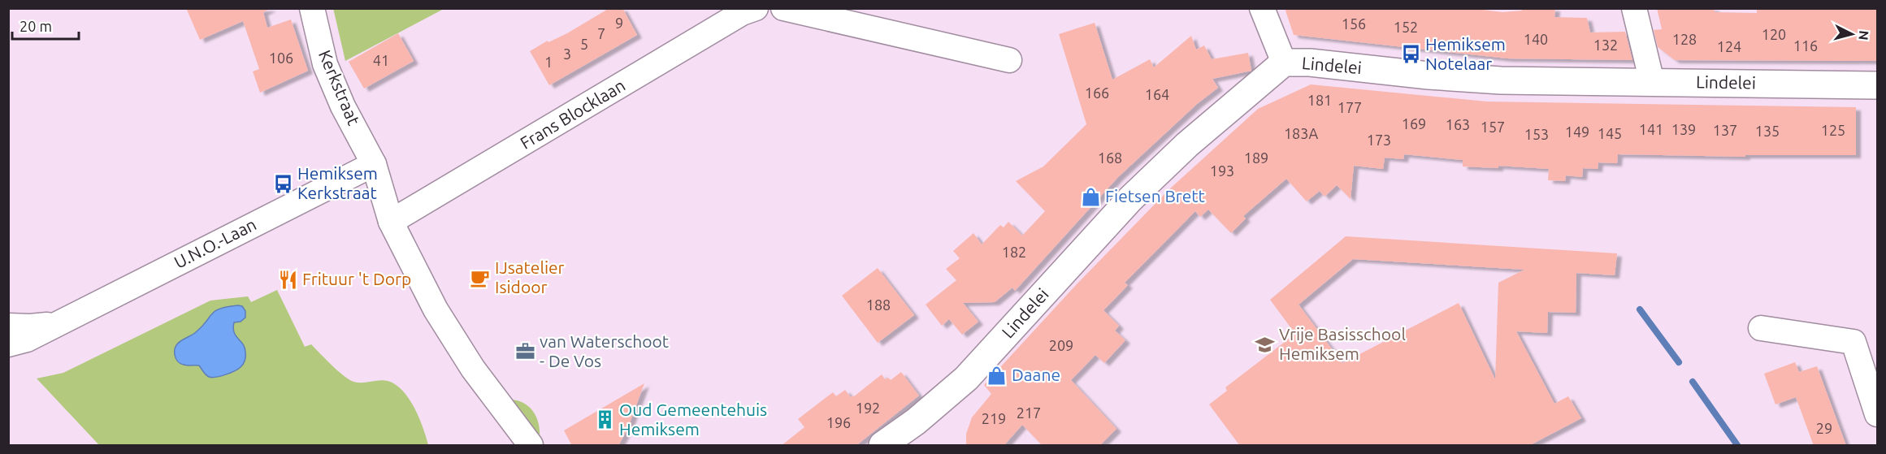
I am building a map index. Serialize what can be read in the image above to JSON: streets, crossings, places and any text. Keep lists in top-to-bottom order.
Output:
{
  "streets": {
    "street": [
      "Lindelei",
      "Kerkstraat",
      "Frans Blocklaan",
      "U.N.O.-Laan"
    ]
  },
  "crossings": [
    ["Kerkstraat", "Frans Blocklaan"],
    ["Kerkstraat", "U.N.O.-Laan"]
  ],
  "places": {
    "bus stop": ["Hemiksem Notelaar", "Hemiksem Kerkstraat"],
    "shop": ["Fietsen Brett", "Daane"],
    "cafe": ["IJsatelier Isidoor"],
    "restaurant": ["Frituur 't Dorp"],
    "school or university": ["Vrije Basisschool Hemiksem"],
    "office": ["van Waterschoot - De Vos"],
    "building": ["Oud Gemeentehuis Hemiksem"]
  },
  "house_numbers": [
    "9",
    "156",
    "152",
    "7",
    "120",
    "140",
    "128",
    "5",
    "132",
    "116",
    "124",
    "3",
    "106",
    "41",
    "1",
    "166",
    "164",
    "181",
    "177",
    "169",
    "163",
    "157",
    "141",
    "139",
    "137",
    "125",
    "135",
    "149",
    "183A",
    "145",
    "153",
    "173",
    "168",
    "189",
    "193",
    "182",
    "188",
    "209",
    "192",
    "217",
    "219",
    "196",
    "29"
  ],
  "scale_bar": "20 m",
  "north": "right"
}
